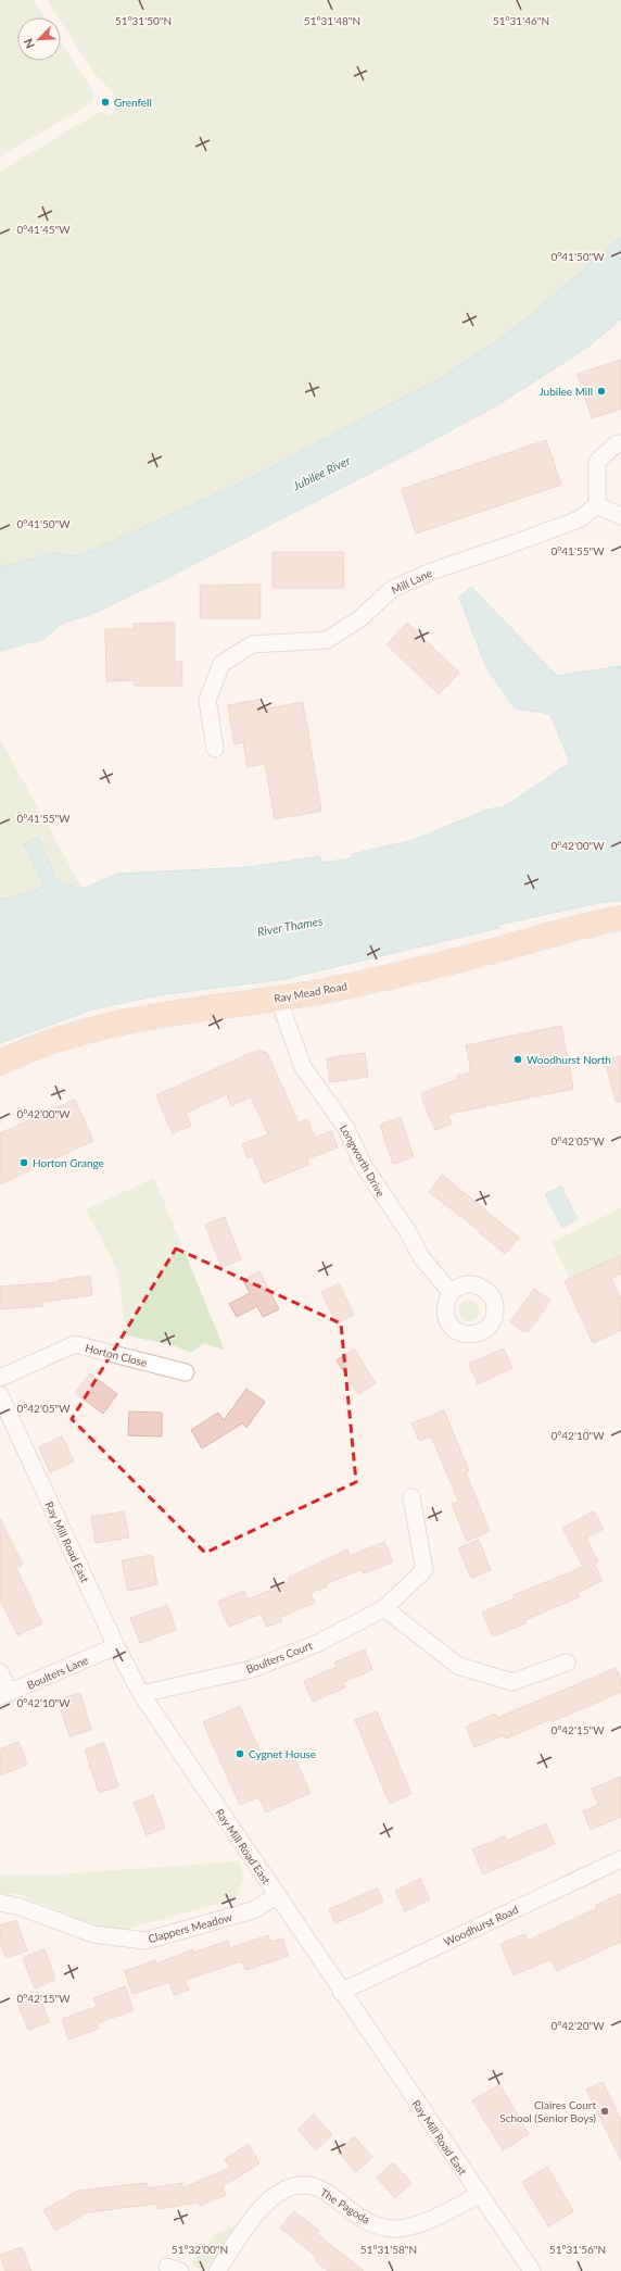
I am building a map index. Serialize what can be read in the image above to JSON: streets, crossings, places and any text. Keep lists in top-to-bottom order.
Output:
{
  "streets": {
    "main road": ["Ray Mead Road"],
    "street": [
      "Mill Lane",
      "Longworth Drive",
      "Horton Close",
      "Ray Mill Road East",
      "Boulters Court",
      "Boulters Lane",
      "Woodhurst Road",
      "Clappers Meadow",
      "The Pagoda"
    ]
  },
  "crossings": [
    ["Ray Mead Road", "Longworth Drive"],
    ["Ray Mill Road East", "Boulters Court"],
    ["Ray Mill Road East", "Boulters Lane"],
    ["Ray Mill Road East", "Woodhurst Road"],
    ["Ray Mill Road East", "Clappers Meadow"],
    ["Ray Mill Road East", "The Pagoda"]
  ],
  "water": ["Jubilee River", "River Thames"],
  "places": [
    "Grenfell",
    "Jubilee Mill",
    "Woodhurst North",
    "Horton Grange",
    "Cygnet House",
    "Claires Court School (Senior Boys)"
  ],
  "north": "bottom left",
  "coordinates": [
    "51°31'46\"N",
    "51°31'50\"N",
    "51°31'48\"N",
    "0°41'45\"W",
    "0°41'50\"W",
    "0°41'55\"W",
    "0°42'00\"W",
    "0°42'05\"W",
    "0°42'10\"W",
    "0°42'15\"W",
    "0°42'20\"W",
    "51°32'00\"N",
    "51°31'58\"N",
    "51°31'56\"N"
  ]
}
